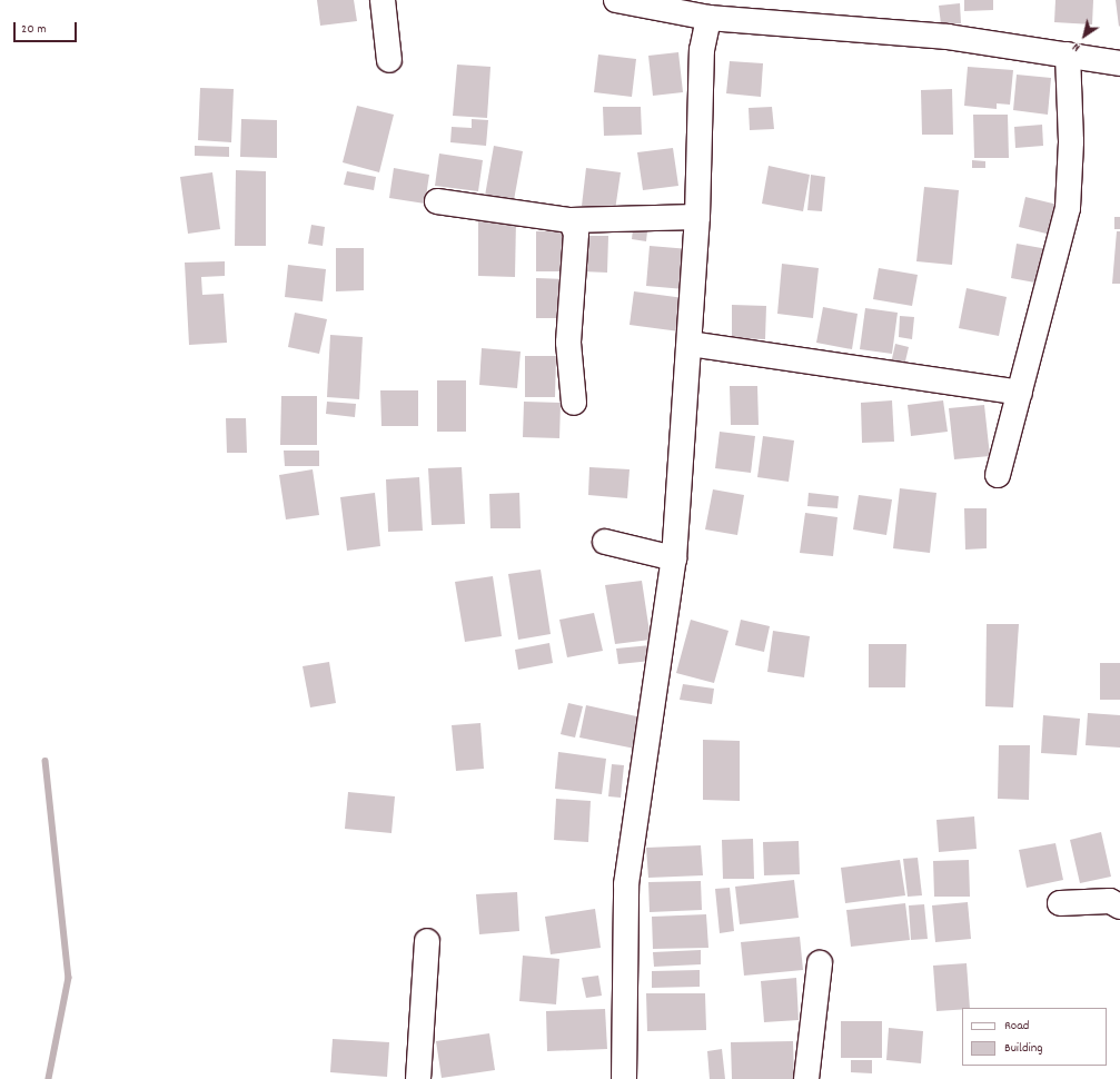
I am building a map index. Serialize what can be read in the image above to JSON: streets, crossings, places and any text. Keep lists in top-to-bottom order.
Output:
{
  "legend": ["Road", "Building"],
  "scale_bar": "20 m",
  "north": "bottom left"
}
